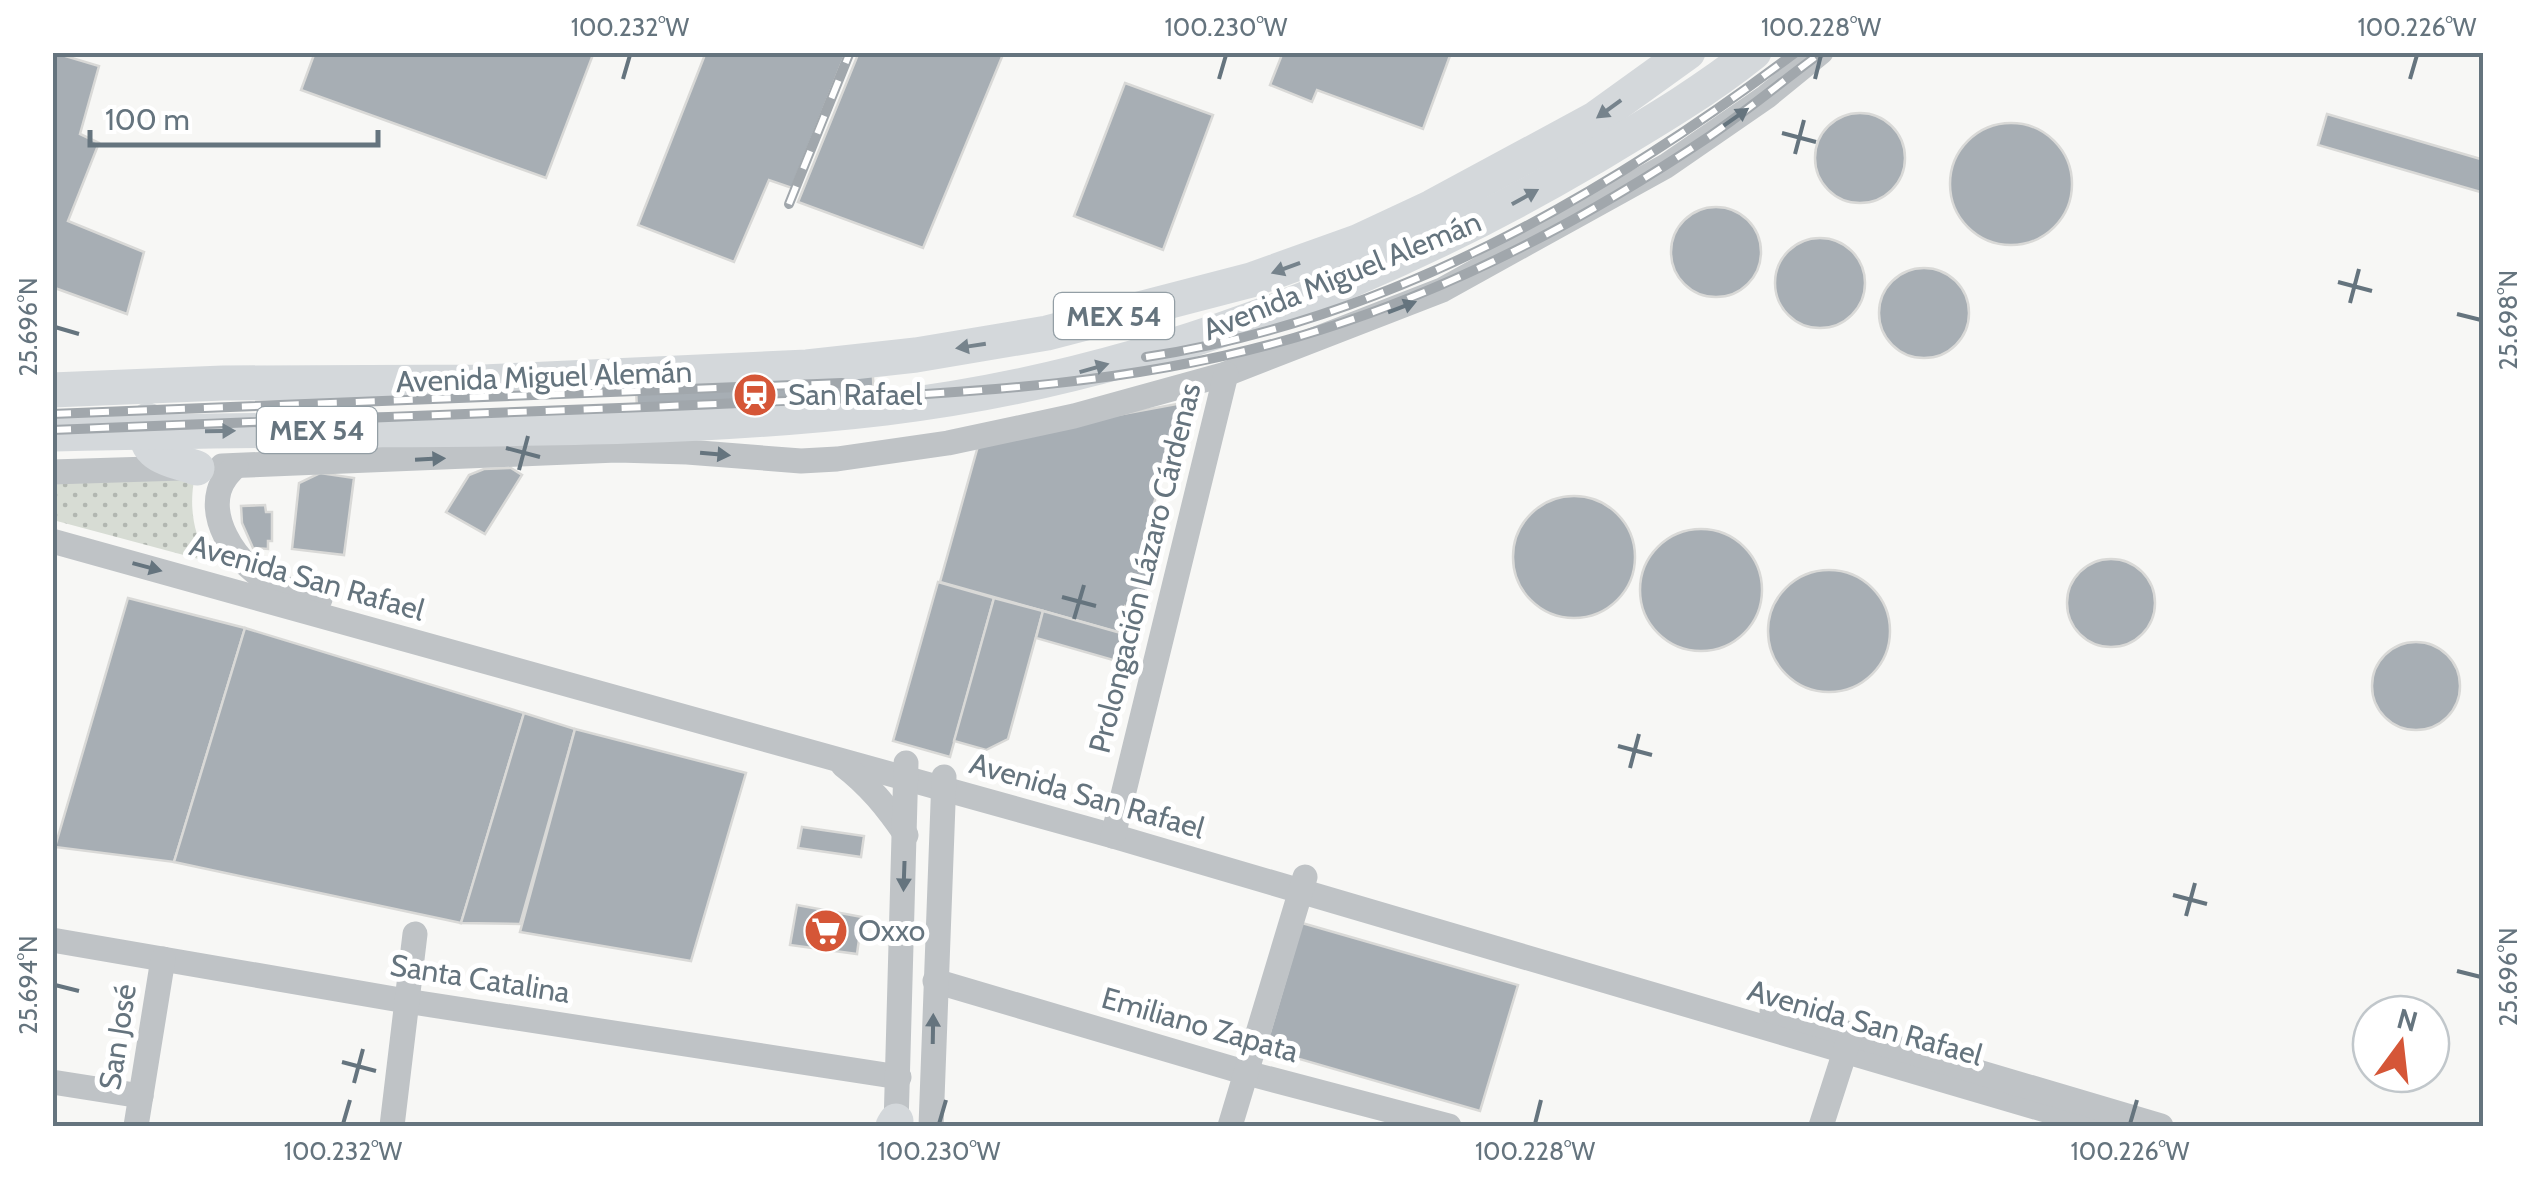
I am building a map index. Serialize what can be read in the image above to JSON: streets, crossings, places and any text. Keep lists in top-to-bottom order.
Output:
{
  "streets": {
    "highway": ["Avenida Miguel Alemán", "MEX 54"],
    "street": [
      "Prolongación Lázaro Cárdenas",
      "Avenida San Rafael",
      "Santa Catalina",
      "Emiliano Zapata",
      "San José"
    ]
  },
  "crossings": [
    ["Prolongación Lázaro Cárdenas", "Avenida San Rafael"],
    ["Santa Catalina", "San José"]
  ],
  "places": {
    "station": ["San Rafael"],
    "supermarket": ["Oxxo"]
  },
  "scale_bar": "100 m",
  "north": "top",
  "coordinates": [
    "100.232°W",
    "100.230°W",
    "100.228°W",
    "100.226°W",
    "25.698°N",
    "25.696°N",
    "25.694°N"
  ]
}
